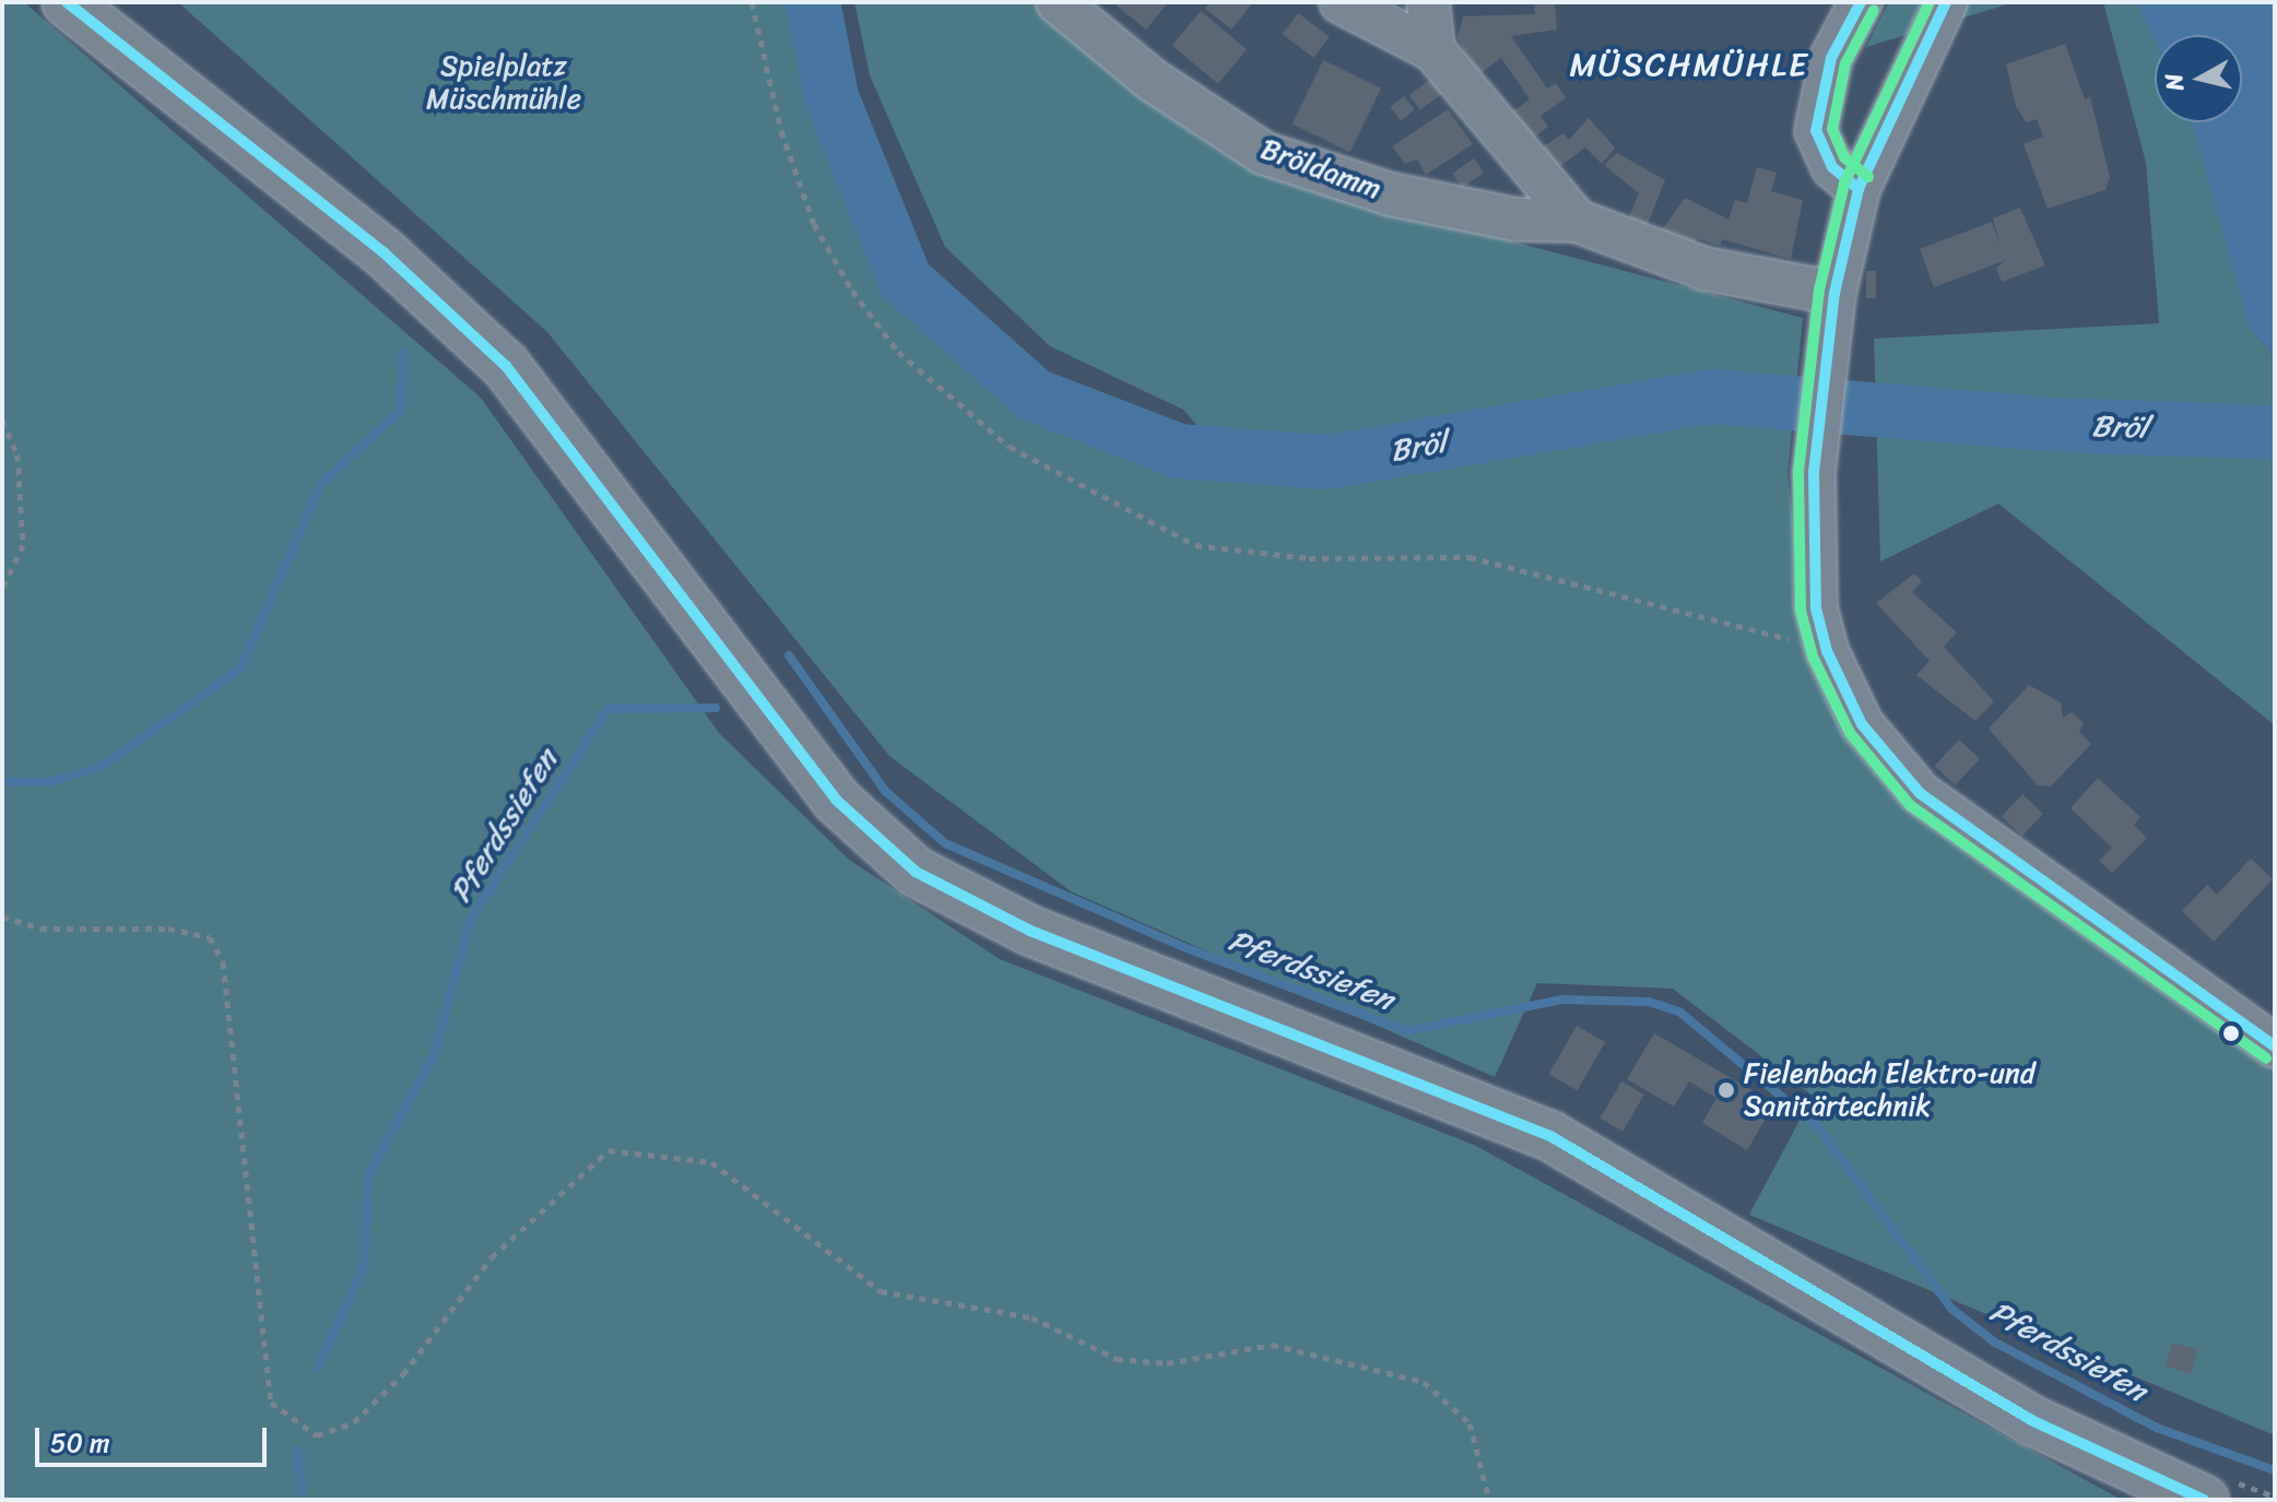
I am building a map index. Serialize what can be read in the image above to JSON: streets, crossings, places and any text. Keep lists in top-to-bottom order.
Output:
{
  "streets": {
    "street": ["Bröldamm"]
  },
  "districts": ["MÜSCHMÜHLE"],
  "water": ["Bröl", "Pferdssiefen"],
  "parks": ["Spielplatz Müschmühle"],
  "places": ["Fielenbach Elektro-und Sanitärtechnik"],
  "scale_bar": "50 m",
  "north": "left"
}
